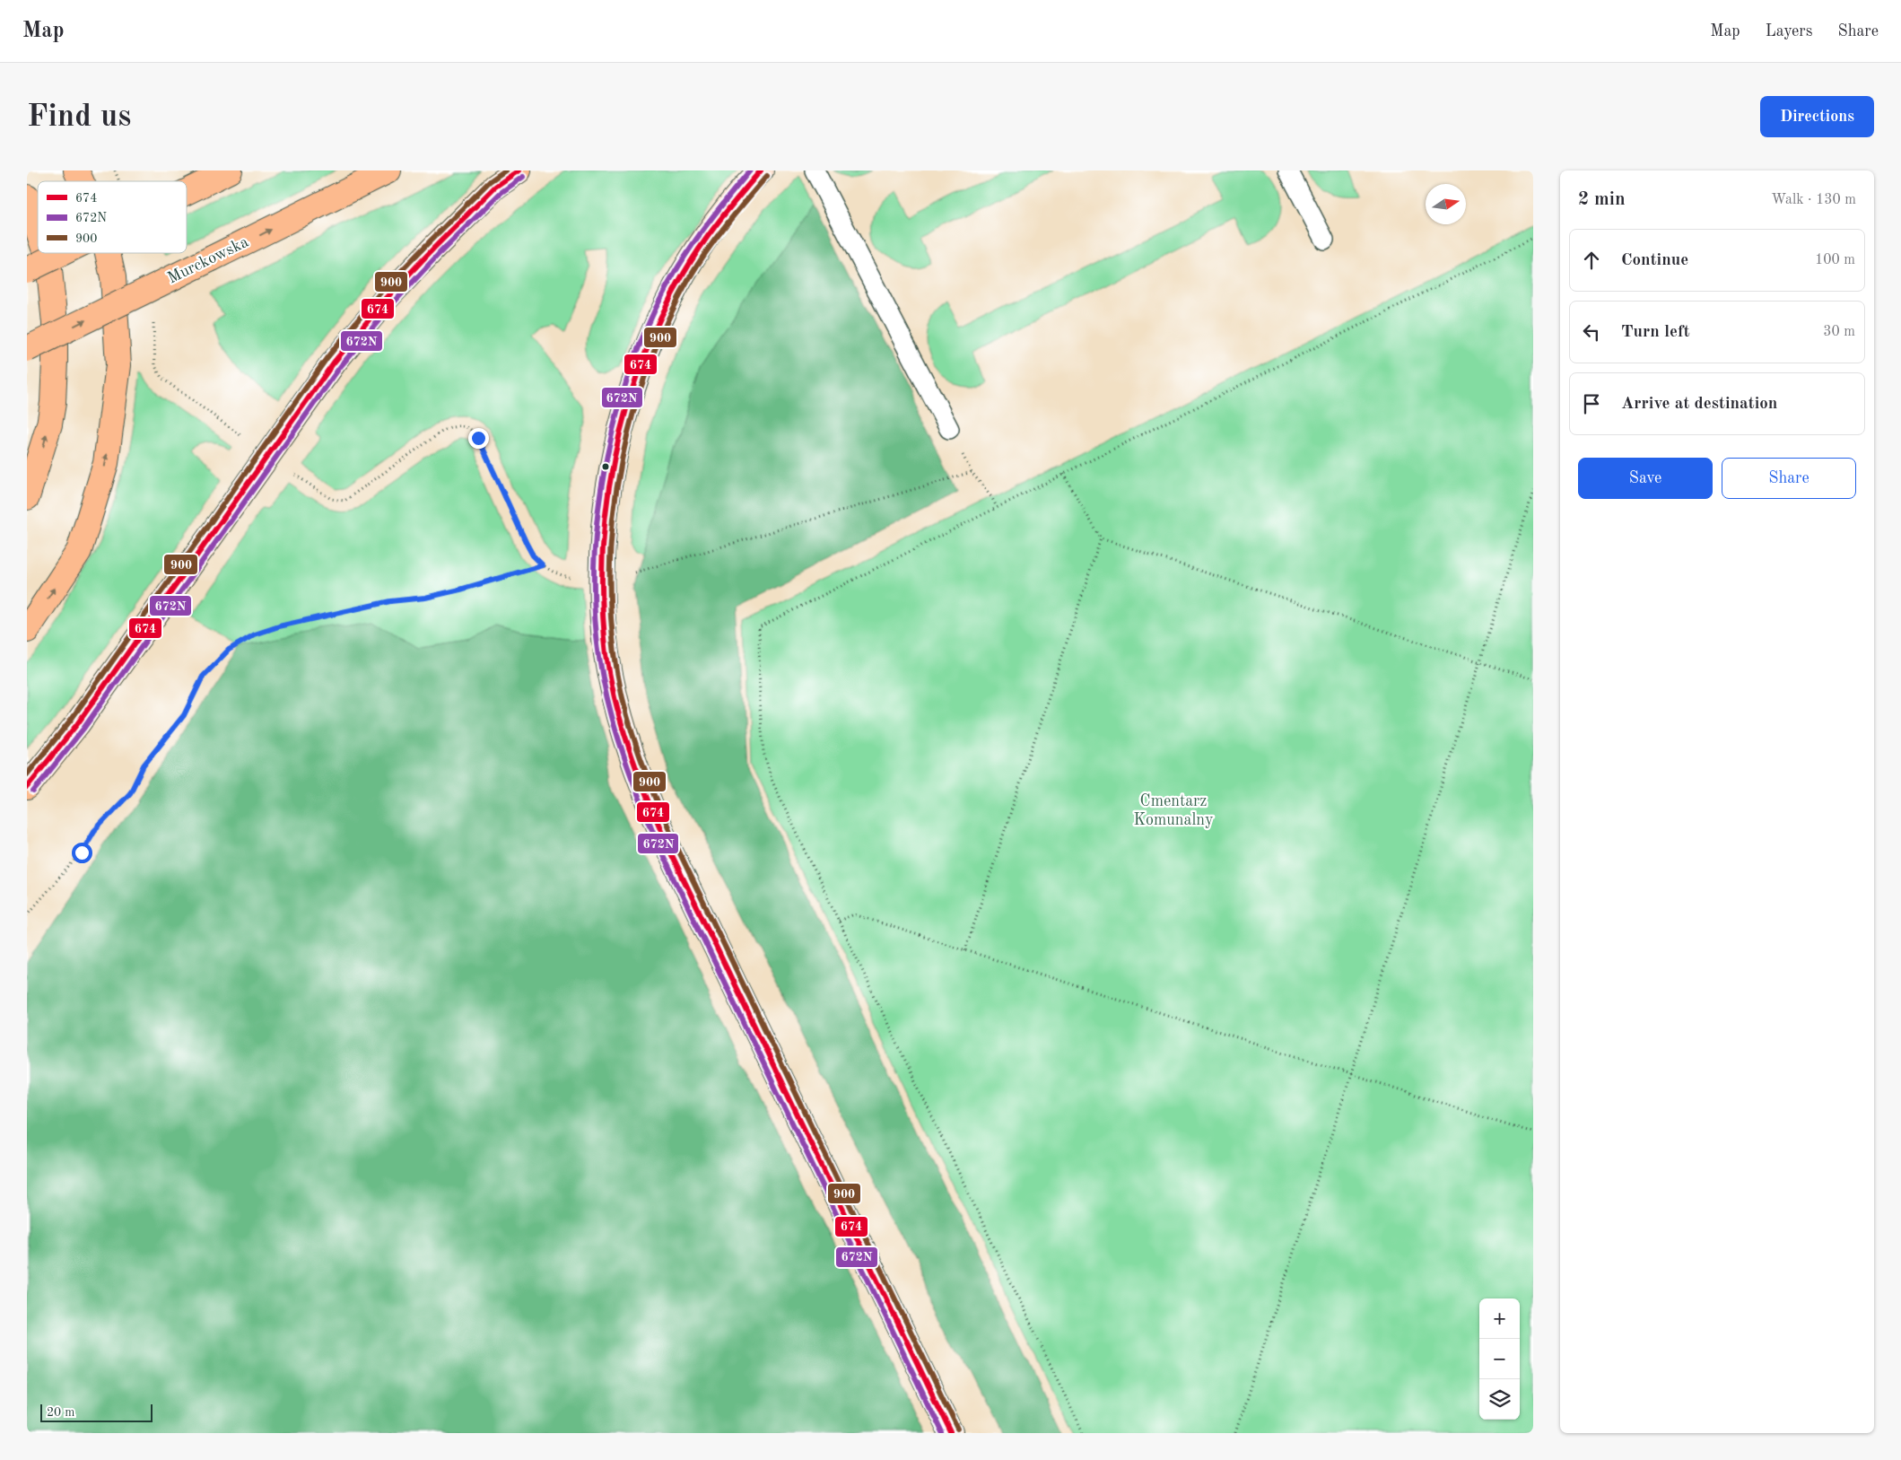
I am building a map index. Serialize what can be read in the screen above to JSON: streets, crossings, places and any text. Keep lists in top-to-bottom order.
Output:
{
  "streets": {
    "main road": ["Murckowska"]
  },
  "parks": ["Cmentarz Komunalny"],
  "lines": ["transit line 674", "transit line 672N", "transit line 900"],
  "legend": ["674", "672N", "900"],
  "scale_bar": "20 m",
  "north": "right",
  "page": {
    "header": "Map",
    "nav": ["Map", "Layers", "Share"],
    "buttons": [
      "Directions",
      ["Save", "Share"]
    ],
    "title": "Find us",
    "heading": ["2 min", "Walk · 130 m"],
    "list": [
      ["Continue", "100 m"],
      ["Turn left", "30 m"],
      "Arrive at destination"
    ],
    "map_buttons": ["+", "−"],
    "scale": "20 m"
  }
}
